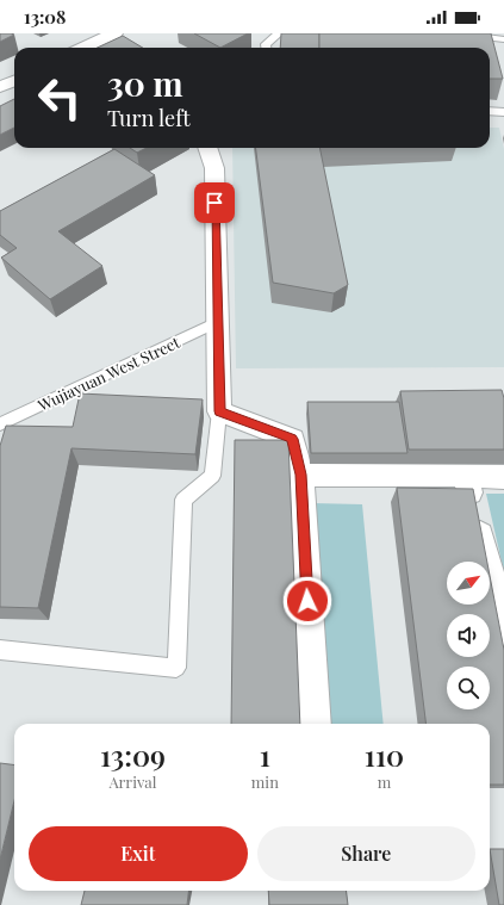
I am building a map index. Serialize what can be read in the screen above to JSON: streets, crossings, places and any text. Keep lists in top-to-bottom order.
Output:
{
  "streets": {
    "lane": ["Wujiayuan West Street"]
  },
  "north": "top right",
  "page": {
    "status": "13:08",
    "turn": ["30 m", "Turn left"],
    "eta": [
      "13:09",
      "Arrival",
      "1",
      "min",
      "110",
      "m"
    ],
    "buttons": ["Exit", "Share"]
  }
}
